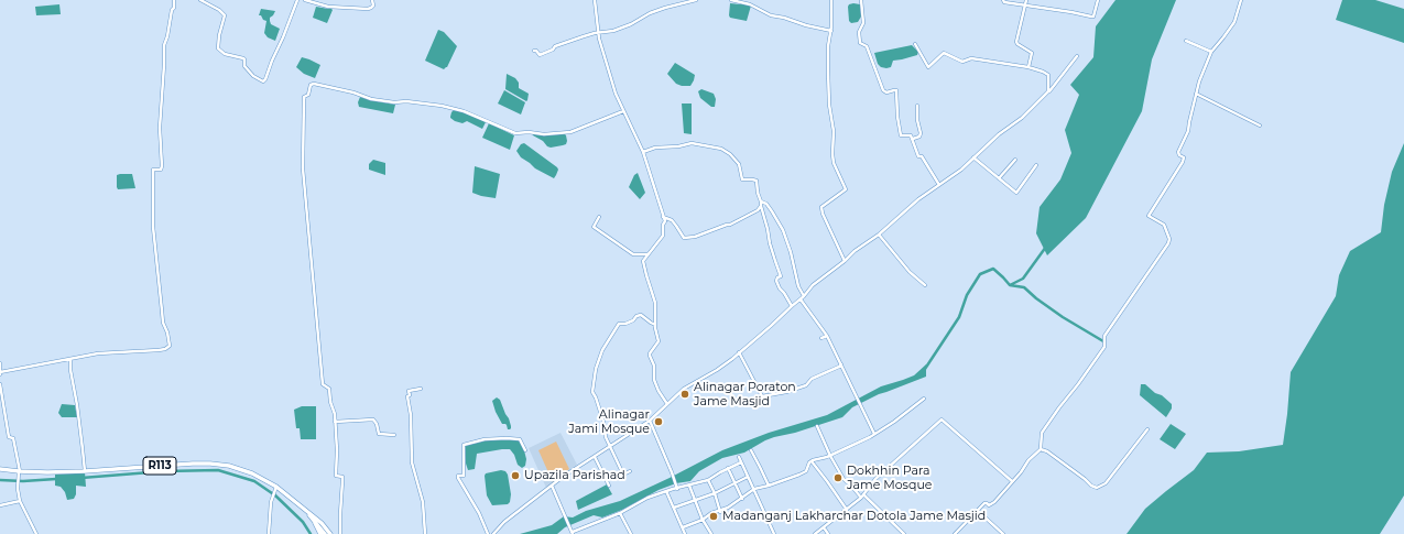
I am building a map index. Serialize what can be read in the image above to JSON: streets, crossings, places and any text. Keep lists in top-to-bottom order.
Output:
{
  "streets": {
    "main road": ["R113"]
  },
  "places": [
    "Alinagar Poraton Jame Masjid",
    "Alinagar Jami Mosque",
    "Upazila Parishad",
    "Dokhhin Para Jame Mosque",
    "Madanganj Lakharchar Dotola Jame Masjid"
  ]
}
